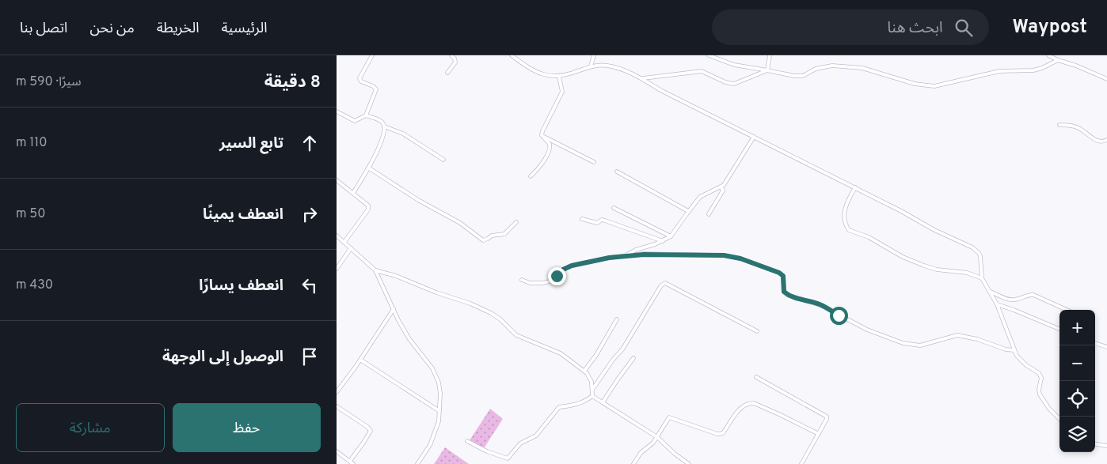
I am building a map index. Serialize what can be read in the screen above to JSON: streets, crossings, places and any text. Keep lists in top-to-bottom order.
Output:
{
  "page": {
    "header": "Waypost",
    "search": "ابحث هنا",
    "nav": [
      "الرئيسية",
      "الخريطة",
      "من نحن",
      "اتصل بنا"
    ],
    "heading": ["8 دقيقة", "سيرًا · 590 m"],
    "list": [
      ["تابع السير", "110 m"],
      ["انعطف يمينًا", "50 m"],
      ["انعطف يسارًا", "430 m"],
      "الوصول إلى الوجهة"
    ],
    "map_buttons": ["+", "−"],
    "buttons": ["حفظ", "مشاركة"]
  }
}
